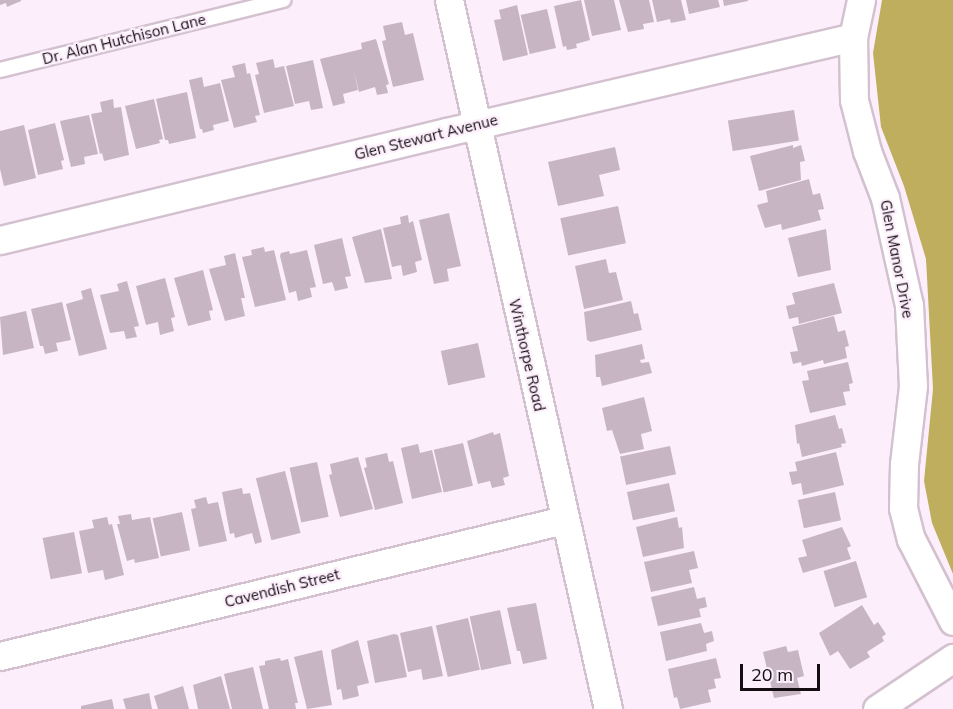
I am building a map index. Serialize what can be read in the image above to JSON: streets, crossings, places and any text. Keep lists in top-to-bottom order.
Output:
{
  "streets": {
    "street": [
      "Glen Stewart Avenue",
      "Glen Manor Drive",
      "Winthorpe Road",
      "Cavendish Street"
    ],
    "lane": ["Dr. Alan Hutchison Lane"]
  },
  "crossings": [
    ["Glen Stewart Avenue", "Glen Manor Drive"],
    ["Glen Stewart Avenue", "Winthorpe Road"],
    ["Winthorpe Road", "Cavendish Street"]
  ],
  "scale_bar": "20 m"
}
